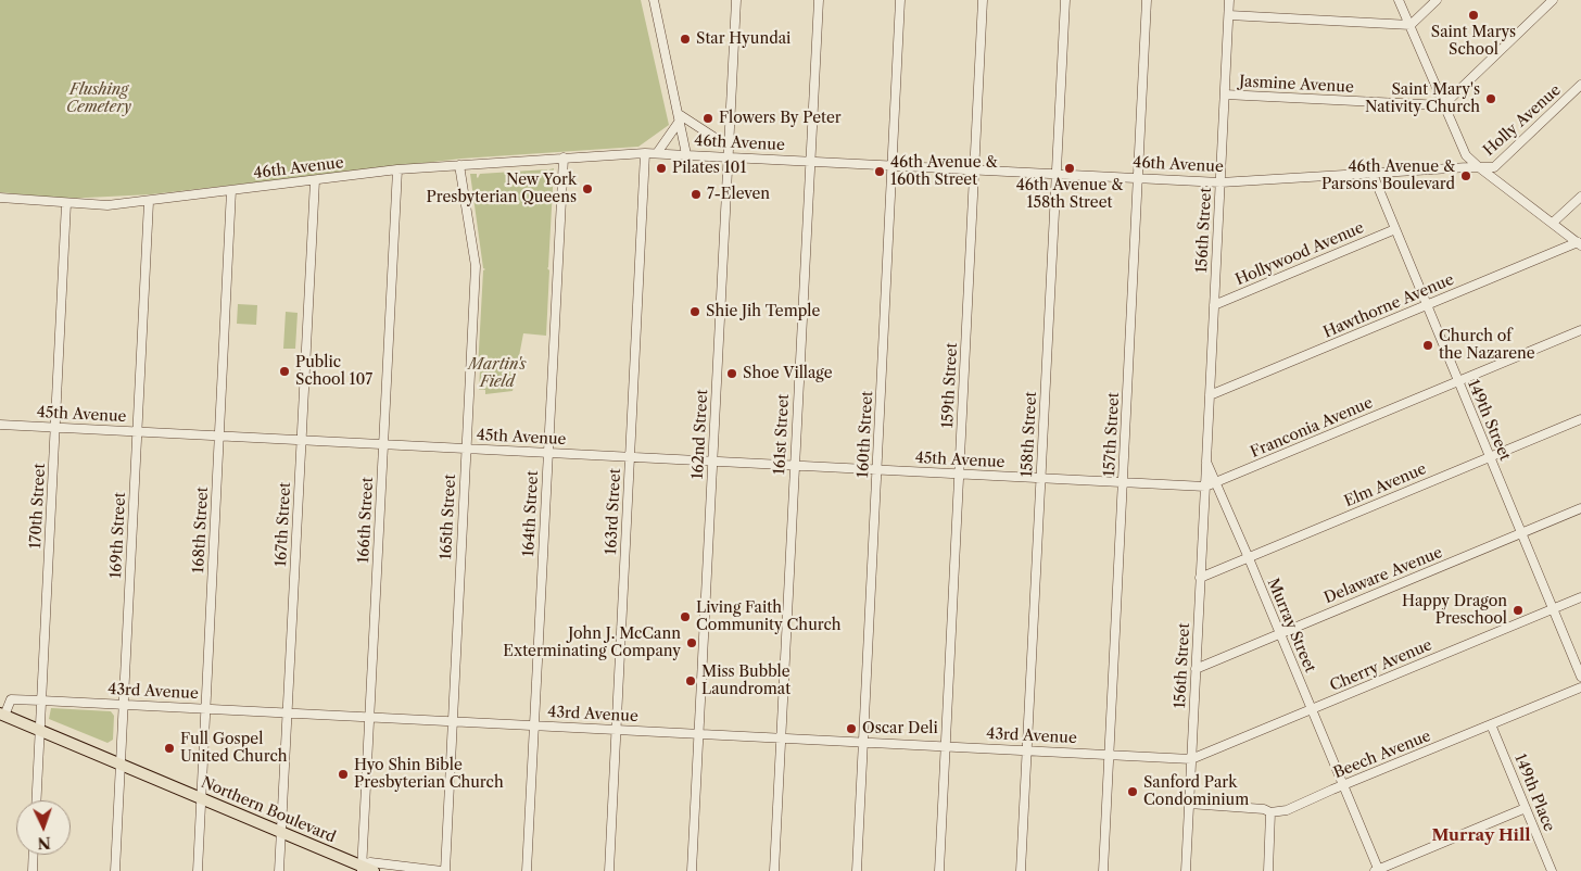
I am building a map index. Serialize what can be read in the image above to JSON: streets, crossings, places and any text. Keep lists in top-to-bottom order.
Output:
{
  "streets": {
    "main road": ["Northern Boulevard"],
    "street": [
      "Jasmine Avenue",
      "Holly Avenue",
      "46th Avenue",
      "156th Street",
      "Hollywood Avenue",
      "Hawthorne Avenue",
      "159th Street",
      "45th Avenue",
      "149th Street",
      "Franconia Avenue",
      "162nd Street",
      "161st Street",
      "160th Street",
      "158th Street",
      "157th Street",
      "Elm Avenue",
      "170th Street",
      "163rd Street",
      "164th Street",
      "165th Street",
      "166th Street",
      "167th Street",
      "168th Street",
      "169th Street",
      "Delaware Avenue",
      "Murray Street",
      "Cherry Avenue",
      "43rd Avenue",
      "Beech Avenue",
      "149th Place"
    ]
  },
  "crossings": [
    ["Jasmine Avenue", "156th Street"],
    ["Holly Avenue", "46th Avenue"],
    ["46th Avenue", "156th Street"],
    ["46th Avenue", "159th Street"],
    ["46th Avenue", "149th Street"],
    ["46th Avenue", "162nd Street"],
    ["46th Avenue", "161st Street"],
    ["46th Avenue", "160th Street"],
    ["46th Avenue", "158th Street"],
    ["46th Avenue", "157th Street"],
    ["46th Avenue", "170th Street"],
    ["46th Avenue", "163rd Street"],
    ["46th Avenue", "164th Street"],
    ["46th Avenue", "165th Street"],
    ["46th Avenue", "166th Street"],
    ["46th Avenue", "167th Street"],
    ["46th Avenue", "168th Street"],
    ["46th Avenue", "169th Street"],
    ["156th Street", "Hollywood Avenue"],
    ["156th Street", "Hawthorne Avenue"],
    ["156th Street", "Franconia Avenue"],
    ["156th Street", "Elm Avenue"],
    ["156th Street", "Delaware Avenue"],
    ["156th Street", "Murray Street"],
    ["156th Street", "Cherry Avenue"],
    ["156th Street", "43rd Avenue"],
    ["156th Street", "Beech Avenue"],
    ["Hollywood Avenue", "149th Street"],
    ["Hawthorne Avenue", "149th Street"],
    ["159th Street", "45th Avenue"],
    ["159th Street", "43rd Avenue"],
    ["45th Avenue", "Franconia Avenue"],
    ["45th Avenue", "162nd Street"],
    ["45th Avenue", "161st Street"],
    ["45th Avenue", "160th Street"],
    ["45th Avenue", "158th Street"],
    ["45th Avenue", "170th Street"],
    ["45th Avenue", "163rd Street"],
    ["45th Avenue", "164th Street"],
    ["45th Avenue", "165th Street"],
    ["45th Avenue", "166th Street"],
    ["45th Avenue", "167th Street"],
    ["45th Avenue", "168th Street"],
    ["45th Avenue", "169th Street"],
    ["149th Street", "Franconia Avenue"],
    ["149th Street", "Elm Avenue"],
    ["149th Street", "Delaware Avenue"],
    ["149th Street", "Cherry Avenue"],
    ["Franconia Avenue", "158th Street"],
    ["Franconia Avenue", "157th Street"],
    ["Franconia Avenue", "Murray Street"],
    ["162nd Street", "43rd Avenue"],
    ["161st Street", "43rd Avenue"],
    ["160th Street", "43rd Avenue"],
    ["158th Street", "43rd Avenue"],
    ["157th Street", "43rd Avenue"],
    ["Elm Avenue", "Murray Street"],
    ["170th Street", "43rd Avenue"],
    ["170th Street", "Northern Boulevard"],
    ["163rd Street", "43rd Avenue"],
    ["164th Street", "43rd Avenue"],
    ["165th Street", "43rd Avenue"],
    ["166th Street", "43rd Avenue"],
    ["166th Street", "Northern Boulevard"],
    ["167th Street", "43rd Avenue"],
    ["167th Street", "Northern Boulevard"],
    ["168th Street", "43rd Avenue"],
    ["168th Street", "Northern Boulevard"],
    ["169th Street", "43rd Avenue"],
    ["169th Street", "Northern Boulevard"],
    ["Delaware Avenue", "Murray Street"],
    ["Murray Street", "Cherry Avenue"],
    ["Murray Street", "Beech Avenue"],
    ["Cherry Avenue", "43rd Avenue"],
    ["43rd Avenue", "Northern Boulevard"],
    ["Beech Avenue", "149th Place"]
  ],
  "districts": ["Murray Hill"],
  "parks": ["Flushing Cemetery", "Martin's Field"],
  "places": [
    "Saint Marys School",
    "Star Hyundai",
    "Saint Mary's Nativity Church",
    "Flowers By Peter",
    "Pilates 101",
    "46th Avenue & 158th Street",
    "46th Avenue & 160th Street",
    "46th Avenue & Parsons Boulevard",
    "New York Presbyterian Queens",
    "7-Eleven",
    "Shie Jih Temple",
    "Church of the Nazarene",
    "Public School 107",
    "Shoe Village",
    "Happy Dragon Preschool",
    "Living Faith Community Church",
    "John J. McCann Exterminating Company",
    "Miss Bubble Laundromat",
    "Oscar Deli",
    "Full Gospel United Church",
    "Hyo Shin Bible Presbyterian Church",
    "Sanford Park Condominium"
  ],
  "north": "bottom"
}
